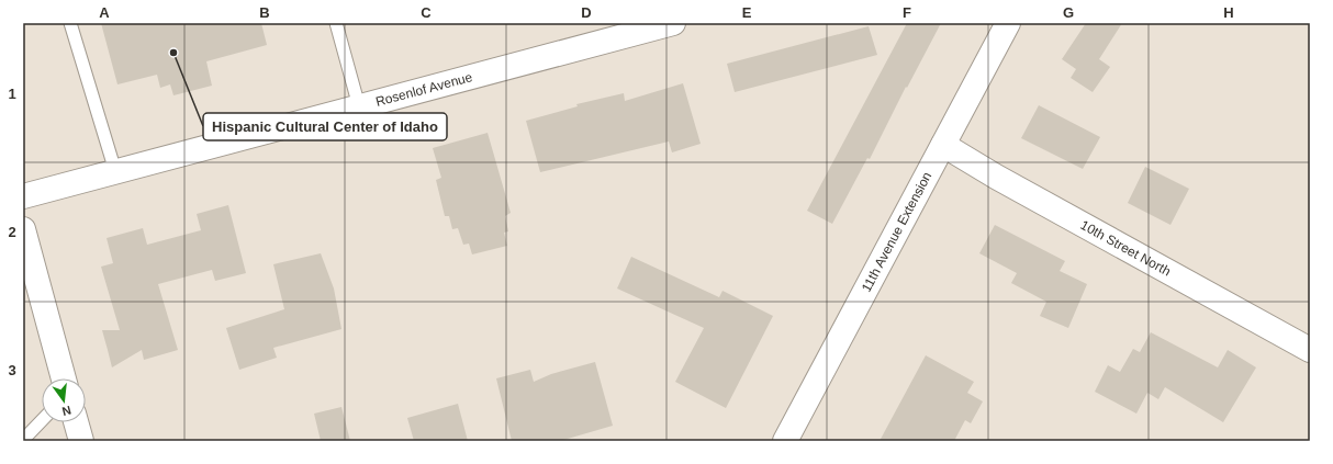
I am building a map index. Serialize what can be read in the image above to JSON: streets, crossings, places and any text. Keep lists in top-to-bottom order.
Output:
{
  "streets": {
    "street": ["Rosenlof Avenue", "11th Avenue Extension", "10th Street North"]
  },
  "crossings": [
    ["11th Avenue Extension", "10th Street North"]
  ],
  "places": ["Hispanic Cultural Center of Idaho"],
  "north": "bottom",
  "grid": {
    "columns": [
      "A",
      "B",
      "C",
      "D",
      "E",
      "F",
      "G",
      "H"
    ],
    "rows": ["1", "2", "3"]
  }
}
